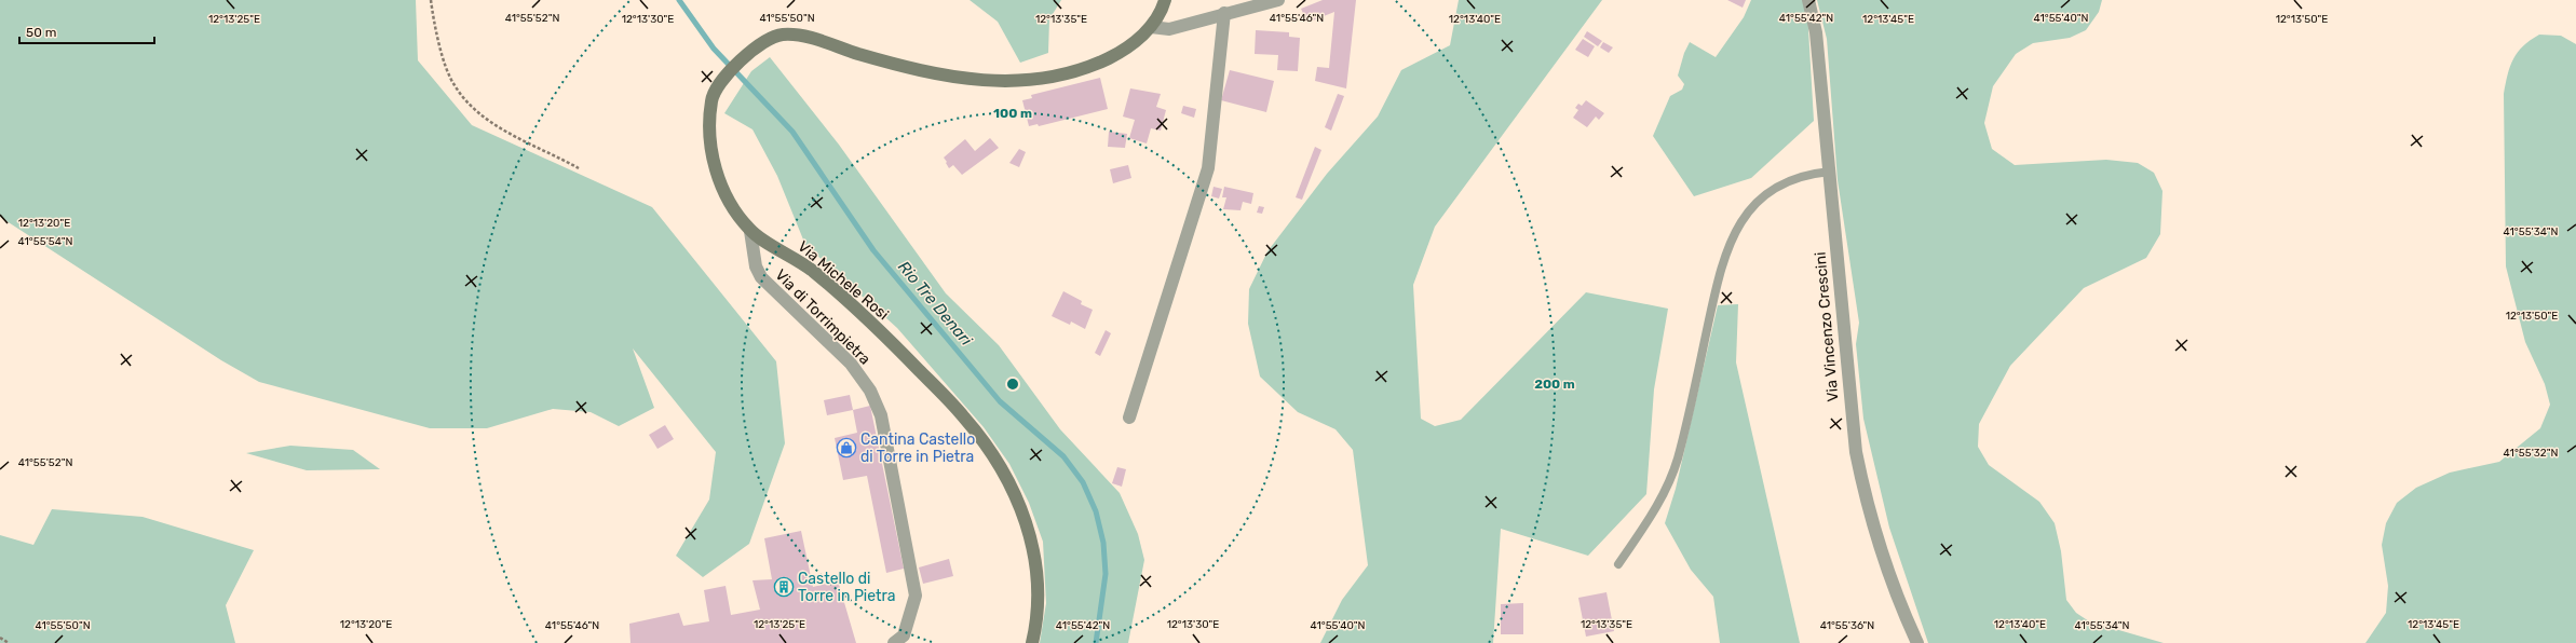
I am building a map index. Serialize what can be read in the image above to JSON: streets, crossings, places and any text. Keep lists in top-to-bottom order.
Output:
{
  "streets": {
    "street": ["Via Michele Rosi", "Via di Torrimpietra", "Via Vincenzo Crescini"]
  },
  "crossings": [
    ["Via Michele Rosi", "Via di Torrimpietra"]
  ],
  "water": ["Rio Tre Denari"],
  "places": {
    "shop": ["Cantina Castello di Torre in Pietra"],
    "building": ["Castello di Torre in Pietra"]
  },
  "scale_bar": "50 m",
  "coordinates": [
    "41°55'52\"N",
    "41°55'50\"N",
    "41°55'46\"N",
    "41°55'42\"N",
    "41°55'40\"N",
    "12°13'25\"E",
    "12°13'30\"E",
    "12°13'35\"E",
    "12°13'40\"E",
    "12°13'45\"E",
    "12°13'50\"E",
    "12°13'20\"E",
    "41°55'34\"N",
    "41°55'54\"N",
    "41°55'32\"N",
    "41°55'36\"N"
  ],
  "rings": ["100 m", "200 m"]
}
